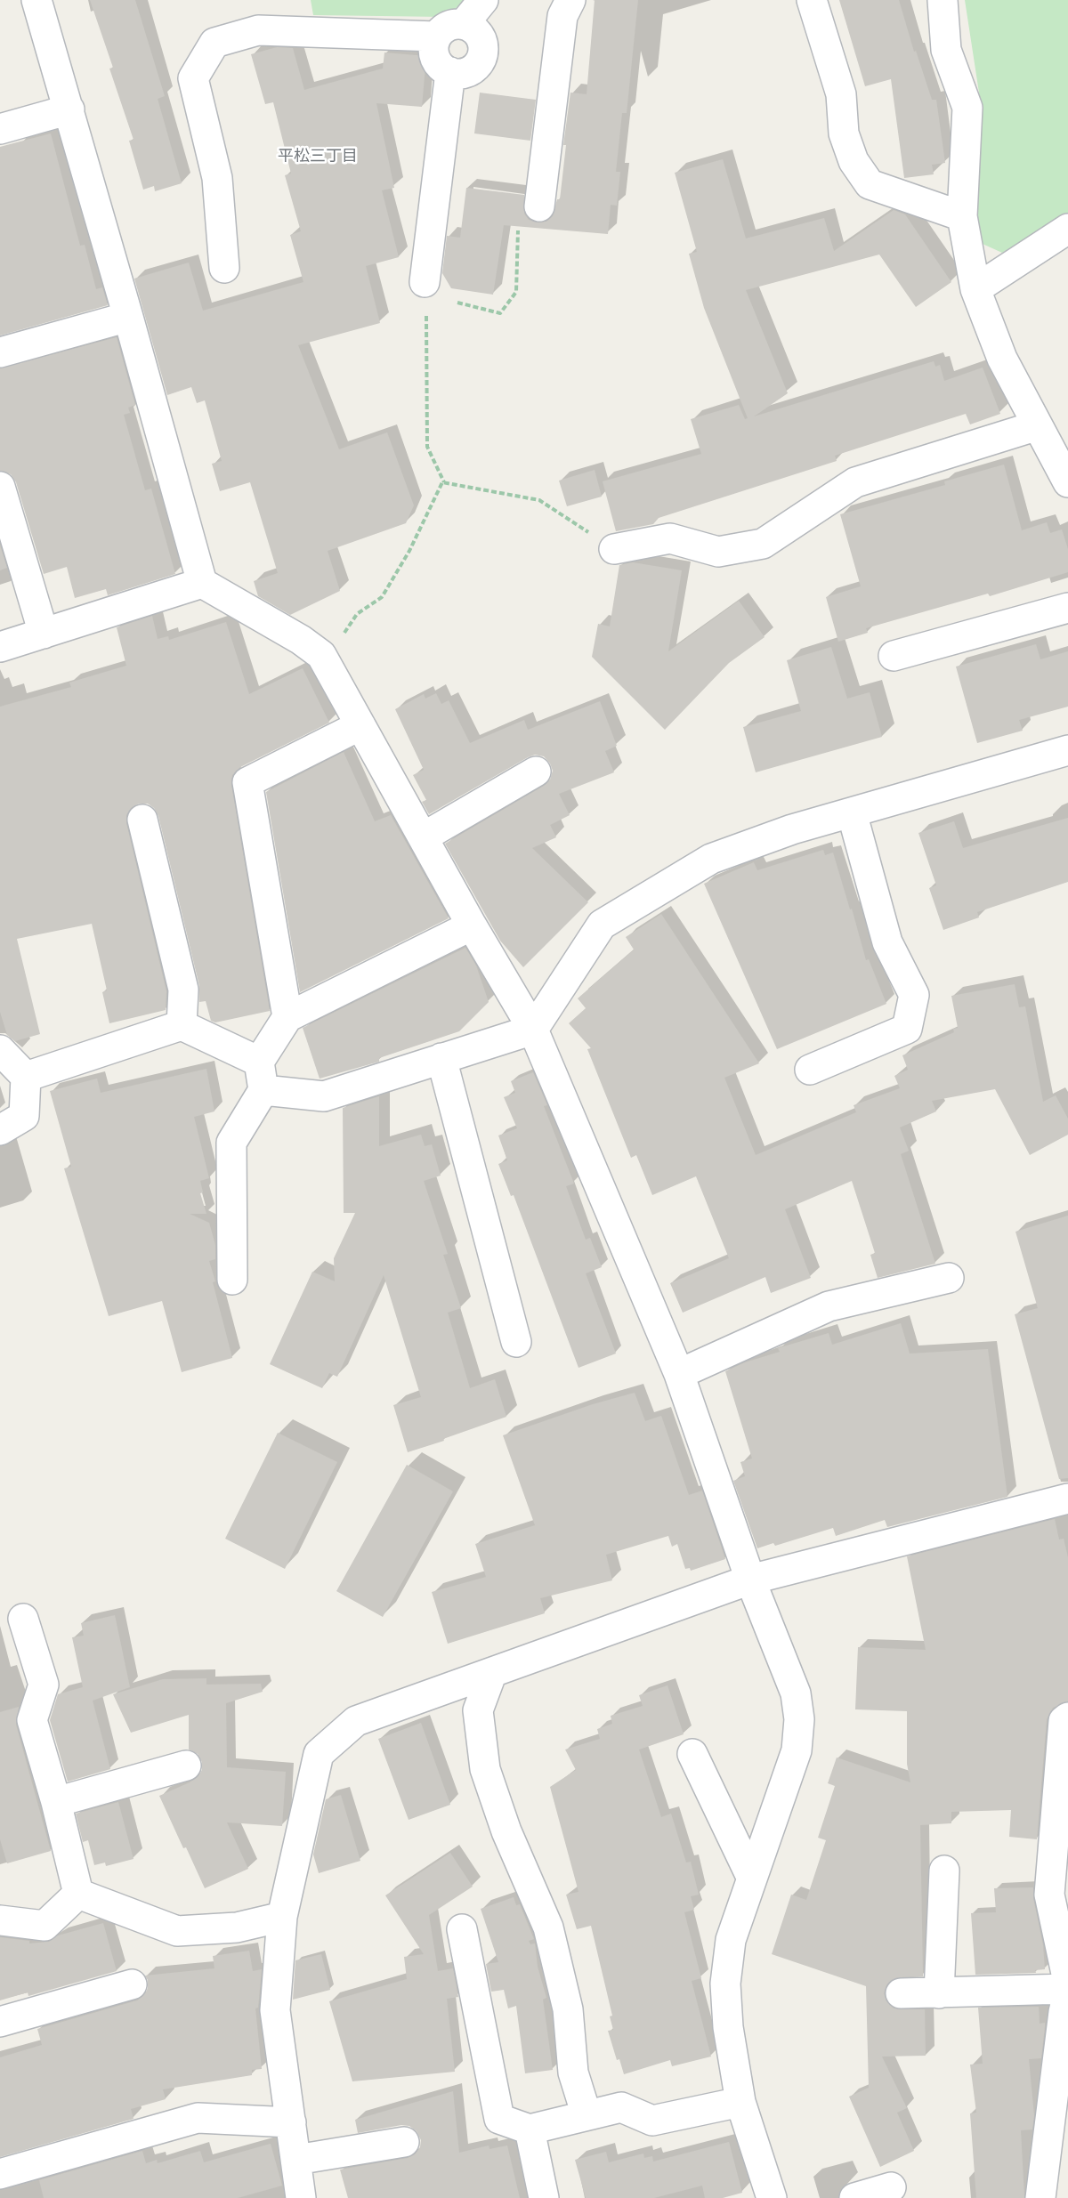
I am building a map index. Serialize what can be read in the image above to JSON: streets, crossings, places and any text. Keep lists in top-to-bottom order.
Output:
{
  "districts": ["平松三丁目"]
}
